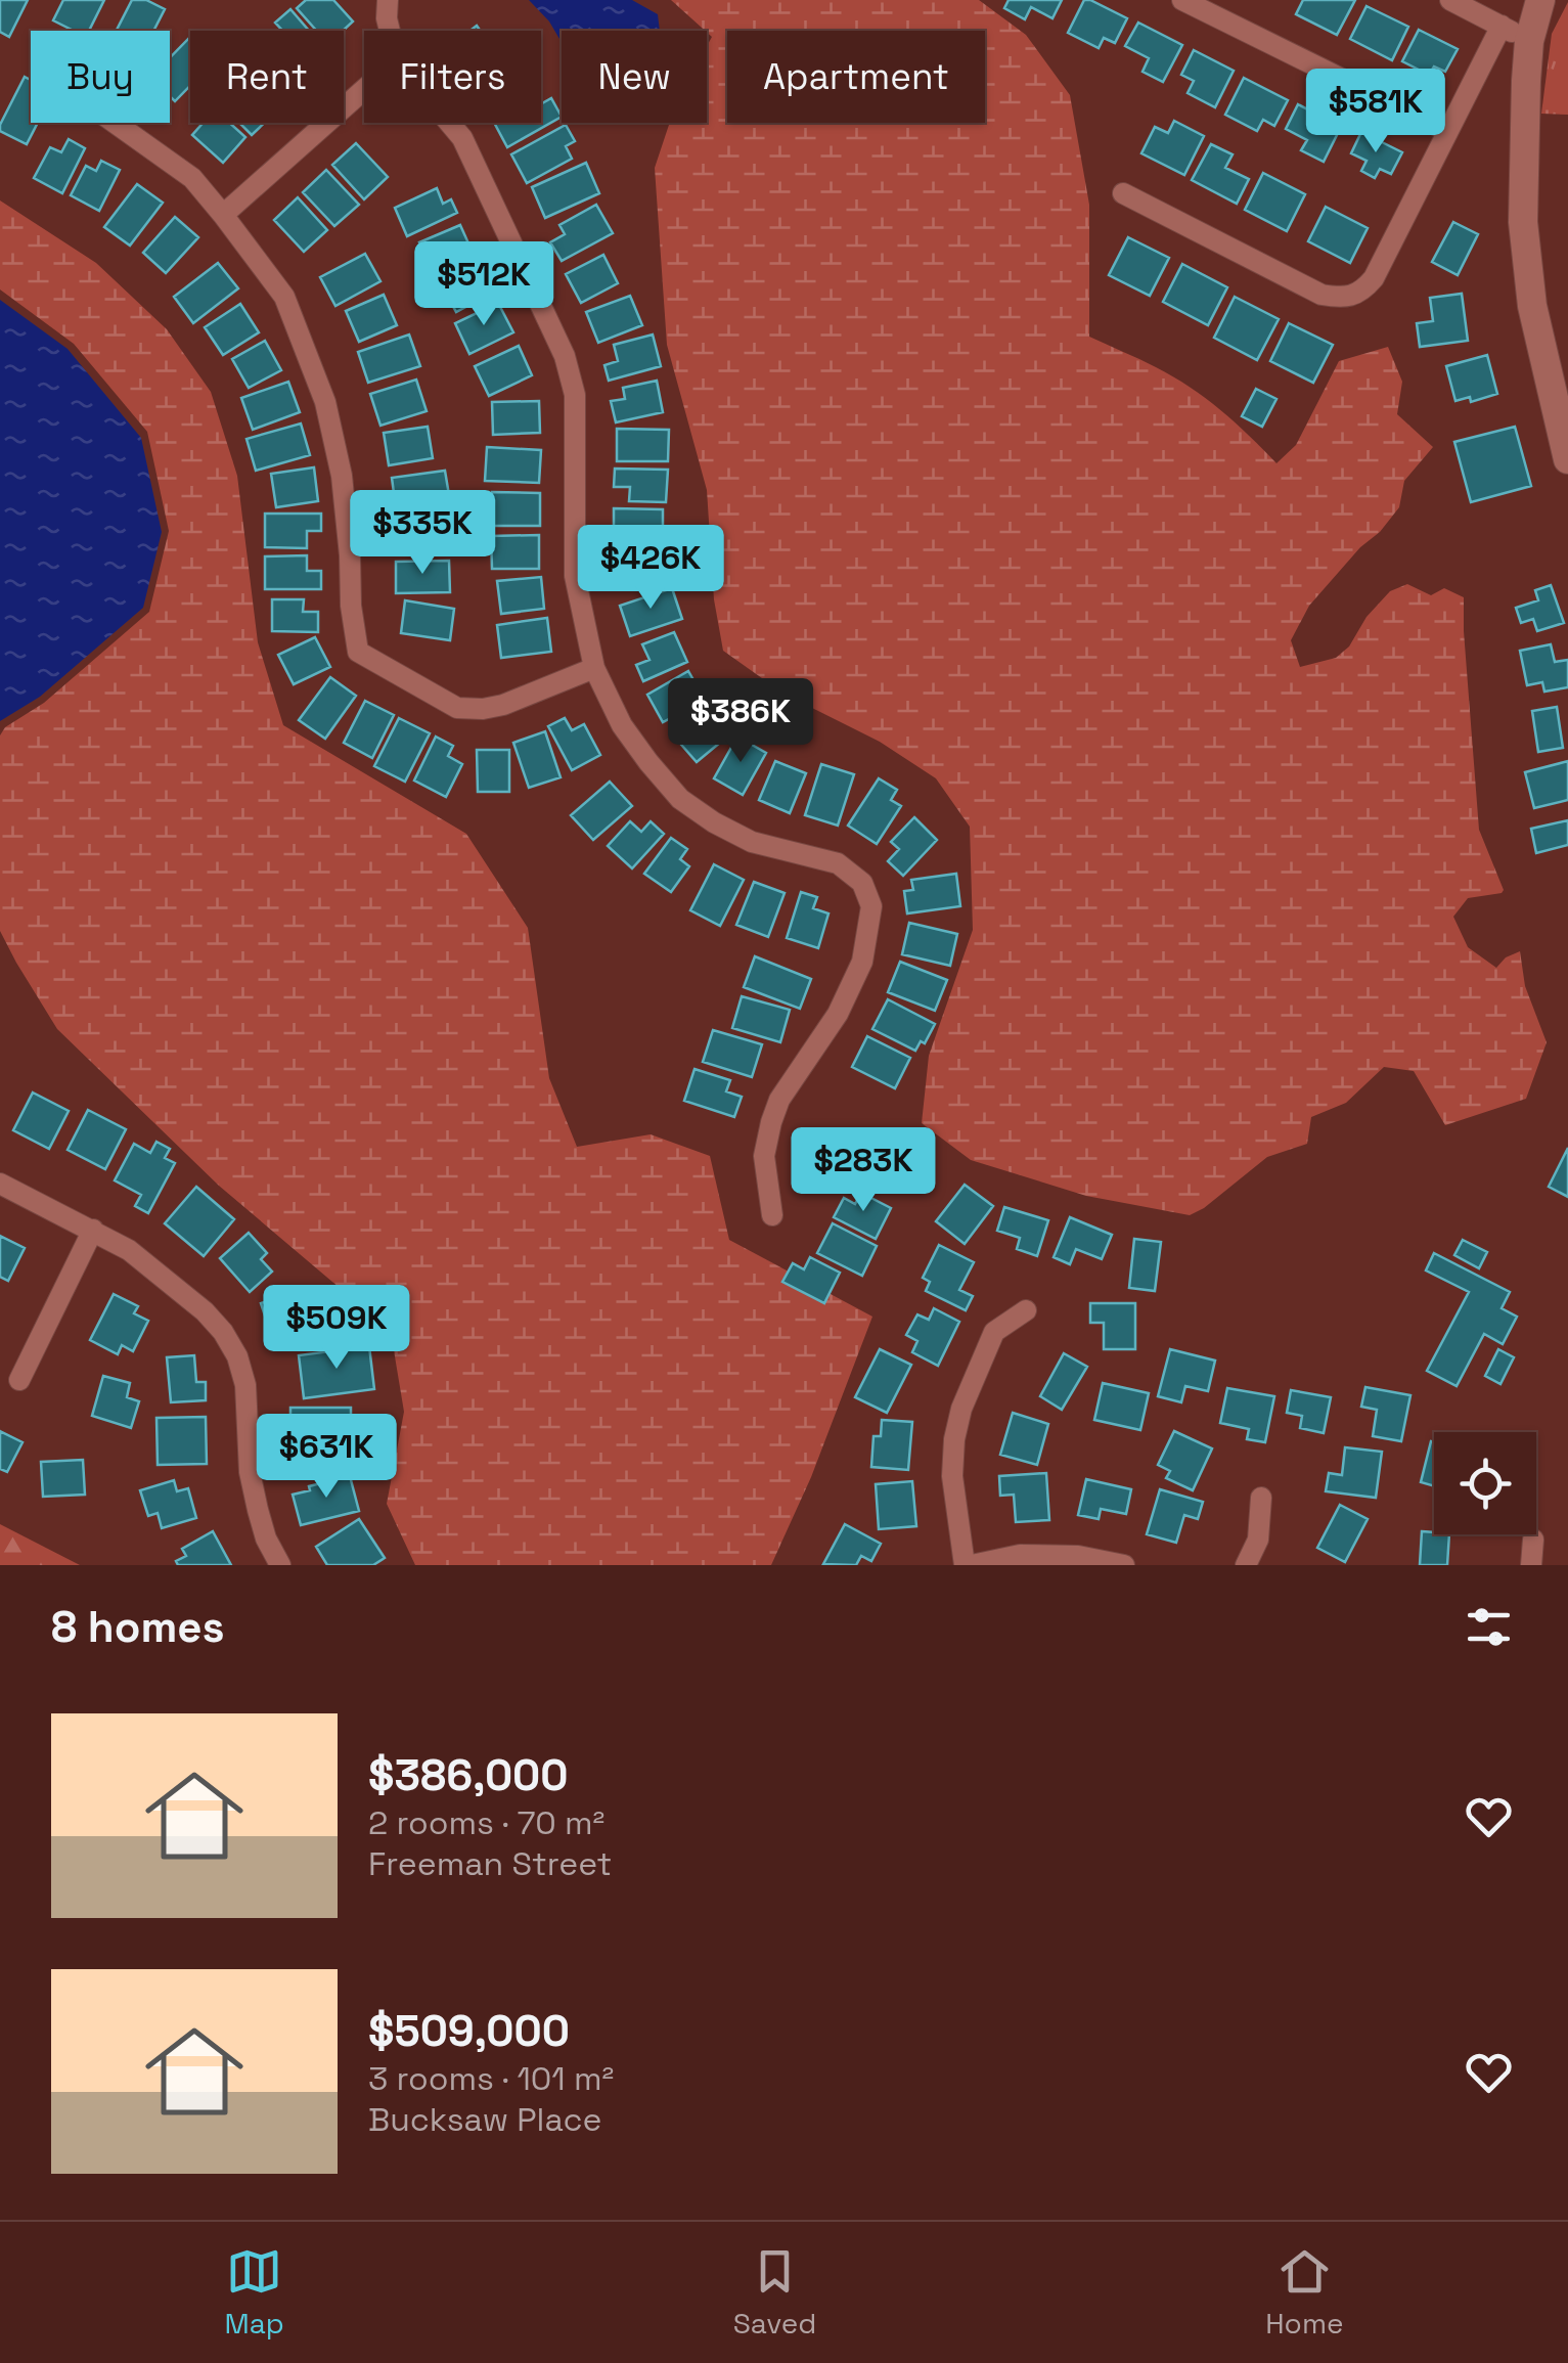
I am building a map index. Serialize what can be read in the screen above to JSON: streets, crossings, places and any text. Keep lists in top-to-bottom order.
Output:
{
  "page": {
    "chip": [
      "Buy",
      "Rent",
      "Filters",
      "New",
      "Apartment"
    ],
    "price": [
      "$581K",
      "$512K",
      "$335K",
      "$426K",
      "$386K",
      "$283K",
      "$509K",
      "$631K"
    ],
    "heading": "8 homes",
    "list": [
      {
        "name": "$386,000",
        "note": "2 rooms · 70 m² · Freeman Street"
      },
      {
        "name": "$509,000",
        "note": "3 rooms · 101 m² · Bucksaw Place"
      }
    ],
    "tabs": ["Map", "Saved", "Home"]
  }
}
